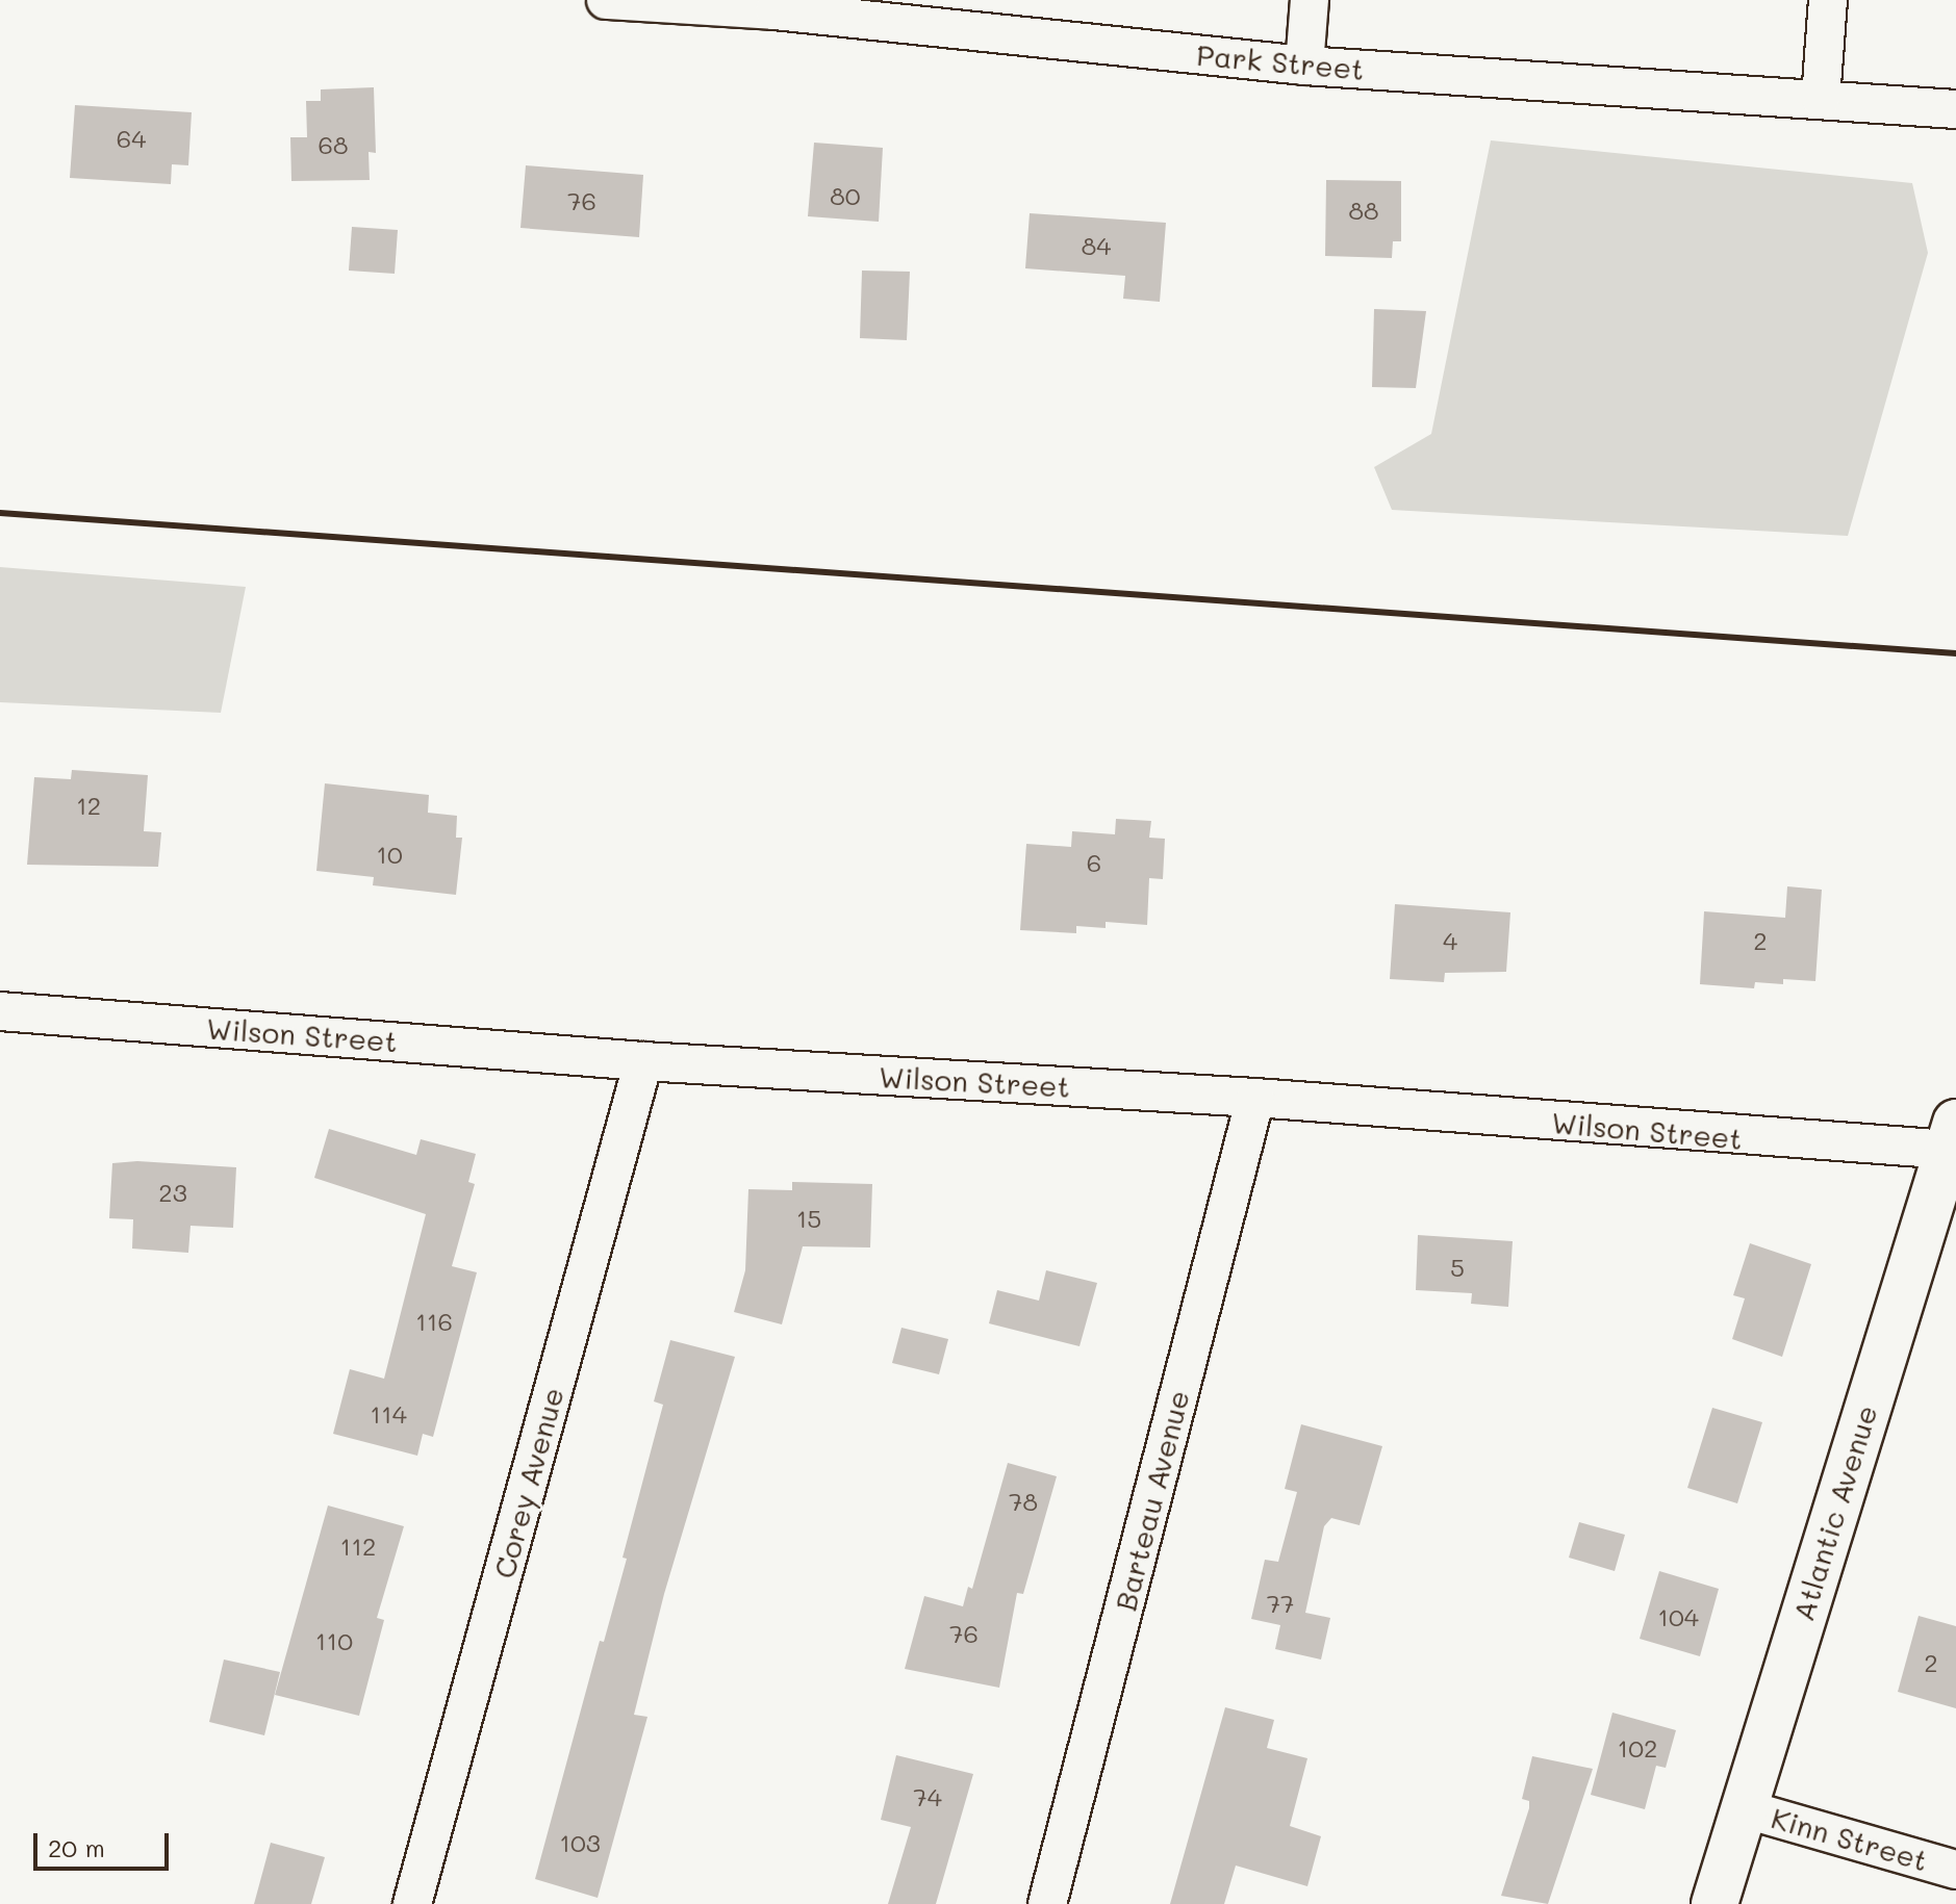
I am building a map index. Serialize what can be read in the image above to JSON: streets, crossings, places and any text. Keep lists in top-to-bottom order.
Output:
{
  "streets": {
    "street": [
      "Park Street",
      "Wilson Street",
      "Corey Avenue",
      "Barteau Avenue",
      "Atlantic Avenue",
      "Kinn Street"
    ]
  },
  "crossings": [
    ["Wilson Street", "Corey Avenue"],
    ["Wilson Street", "Barteau Avenue"],
    ["Wilson Street", "Atlantic Avenue"],
    ["Atlantic Avenue", "Kinn Street"]
  ],
  "house_numbers": [
    "64",
    "68",
    "80",
    "76",
    "88",
    "84",
    "12",
    "10",
    "6",
    "4",
    "2",
    "23",
    "15",
    "5",
    "116",
    "114",
    "78",
    "112",
    "77",
    "104",
    "76",
    "110",
    "2",
    "102",
    "74",
    "103"
  ],
  "scale_bar": "20 m"
}
